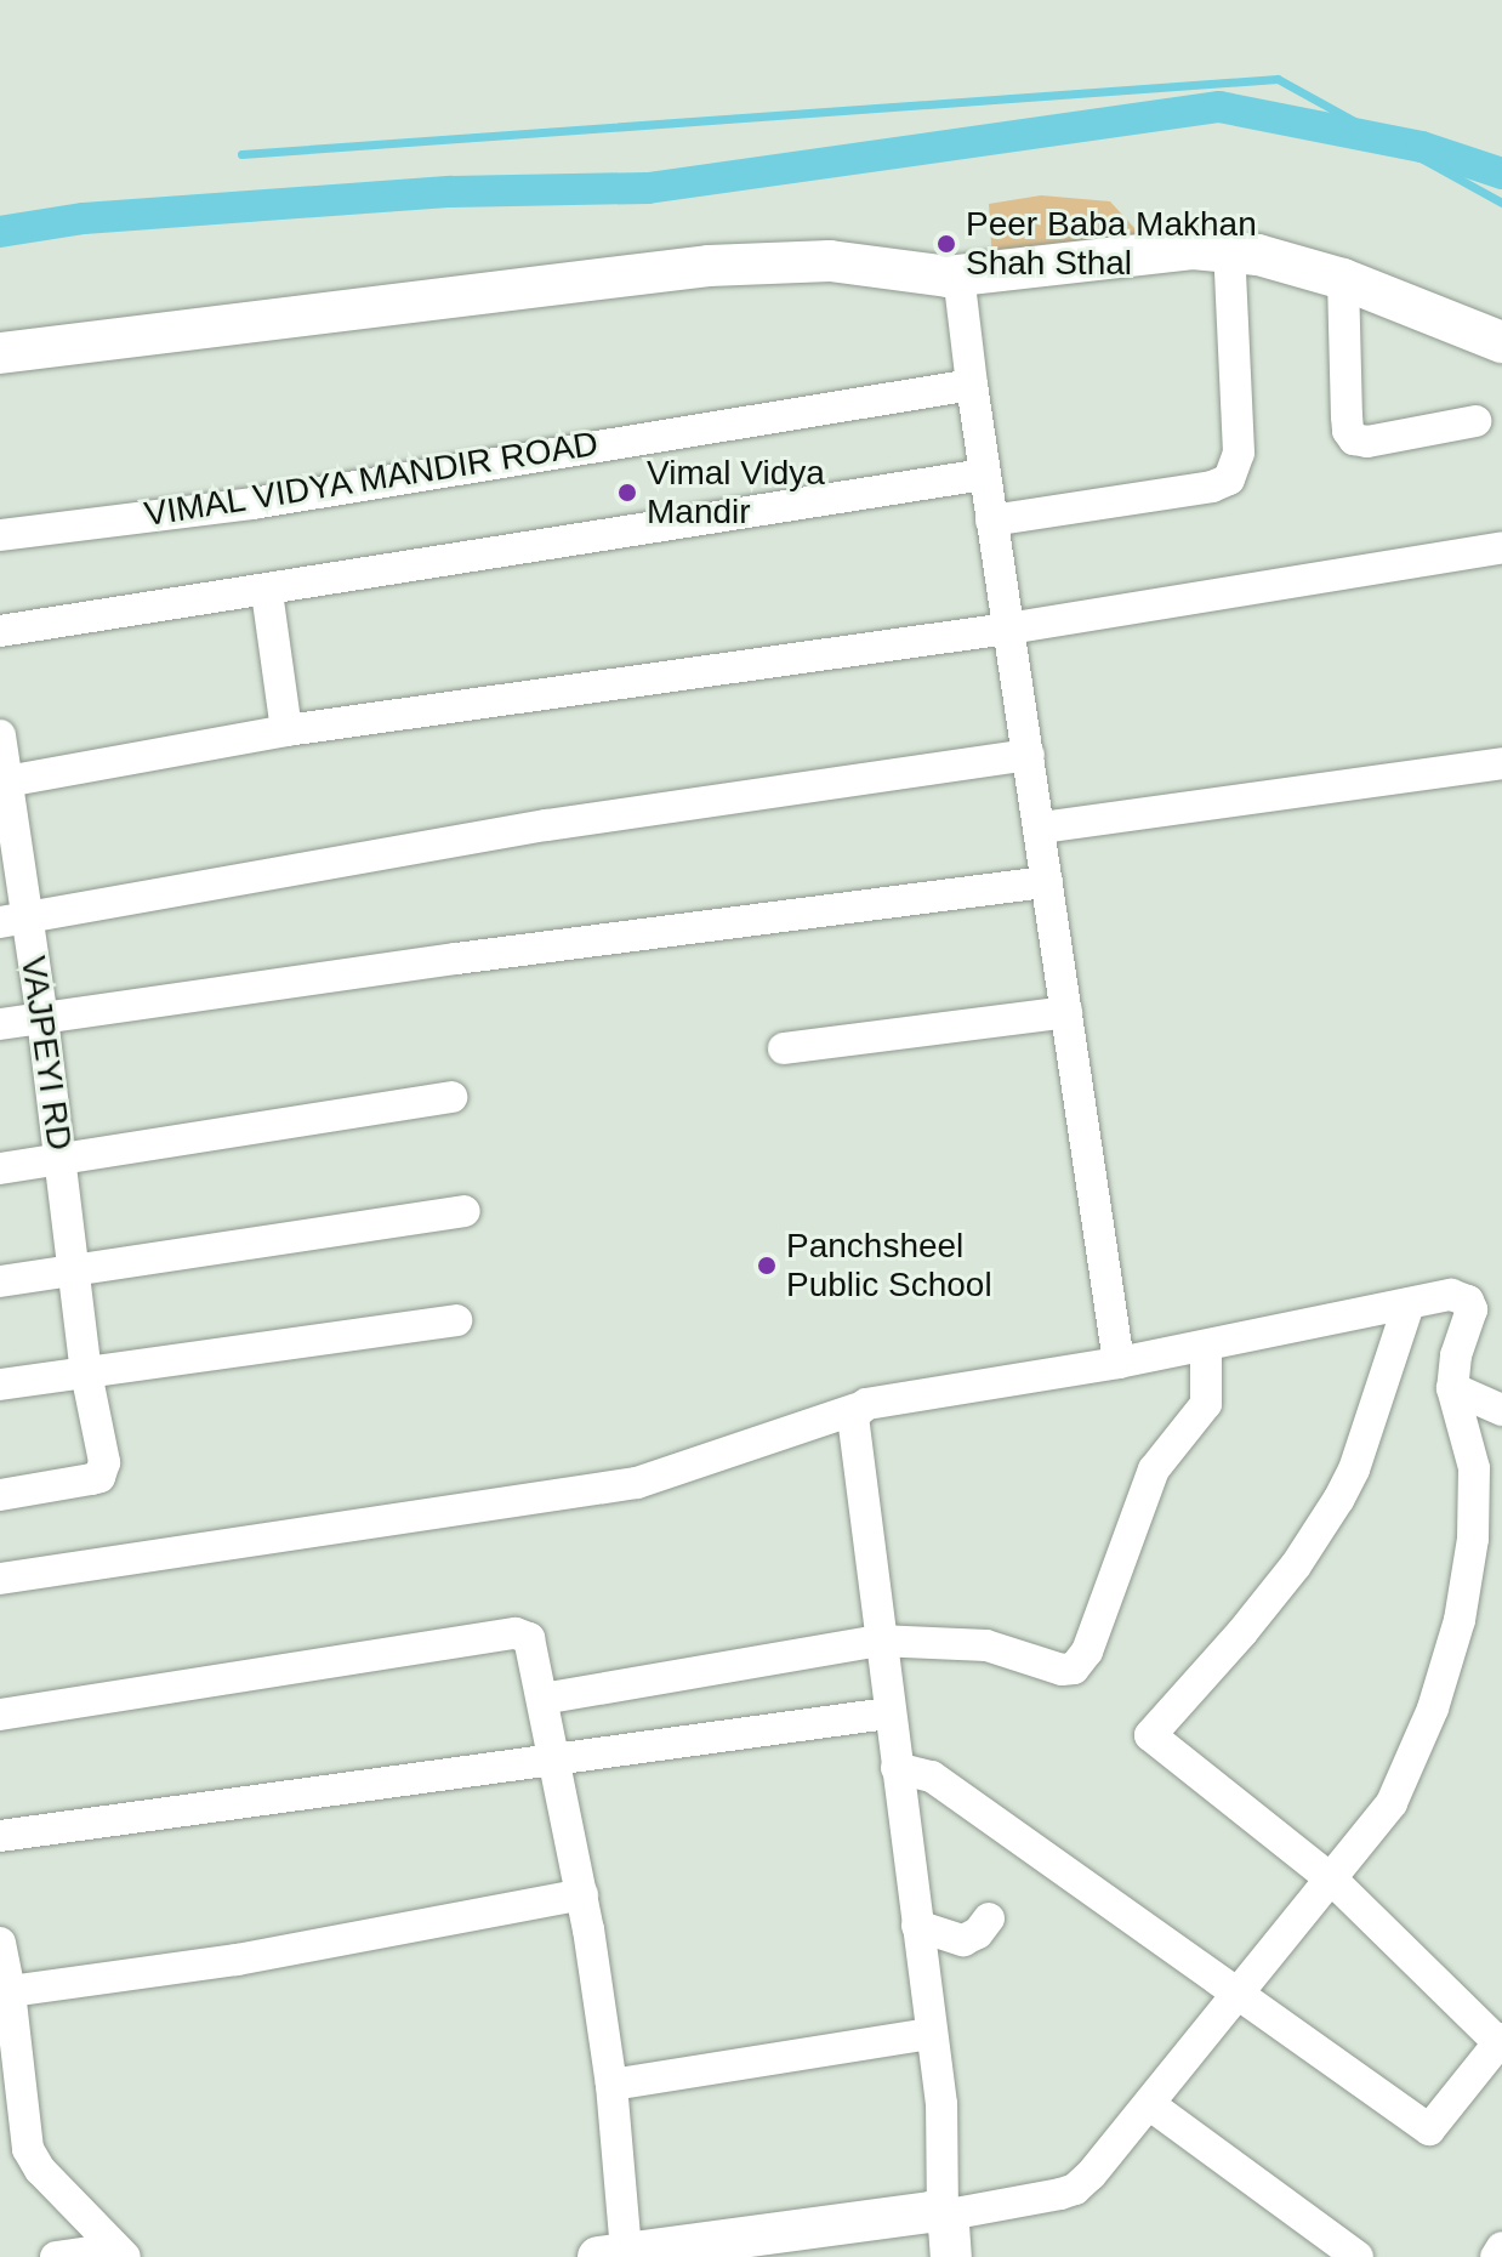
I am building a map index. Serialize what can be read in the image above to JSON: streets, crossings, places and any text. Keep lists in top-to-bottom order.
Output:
{
  "streets": {
    "street": ["VIMAL VIDYA MANDIR ROAD", "VAJPEYI RD"]
  },
  "places": ["Peer Baba Makhan Shah Sthal", "Vimal Vidya Mandir", "Panchsheel Public School"]
}
